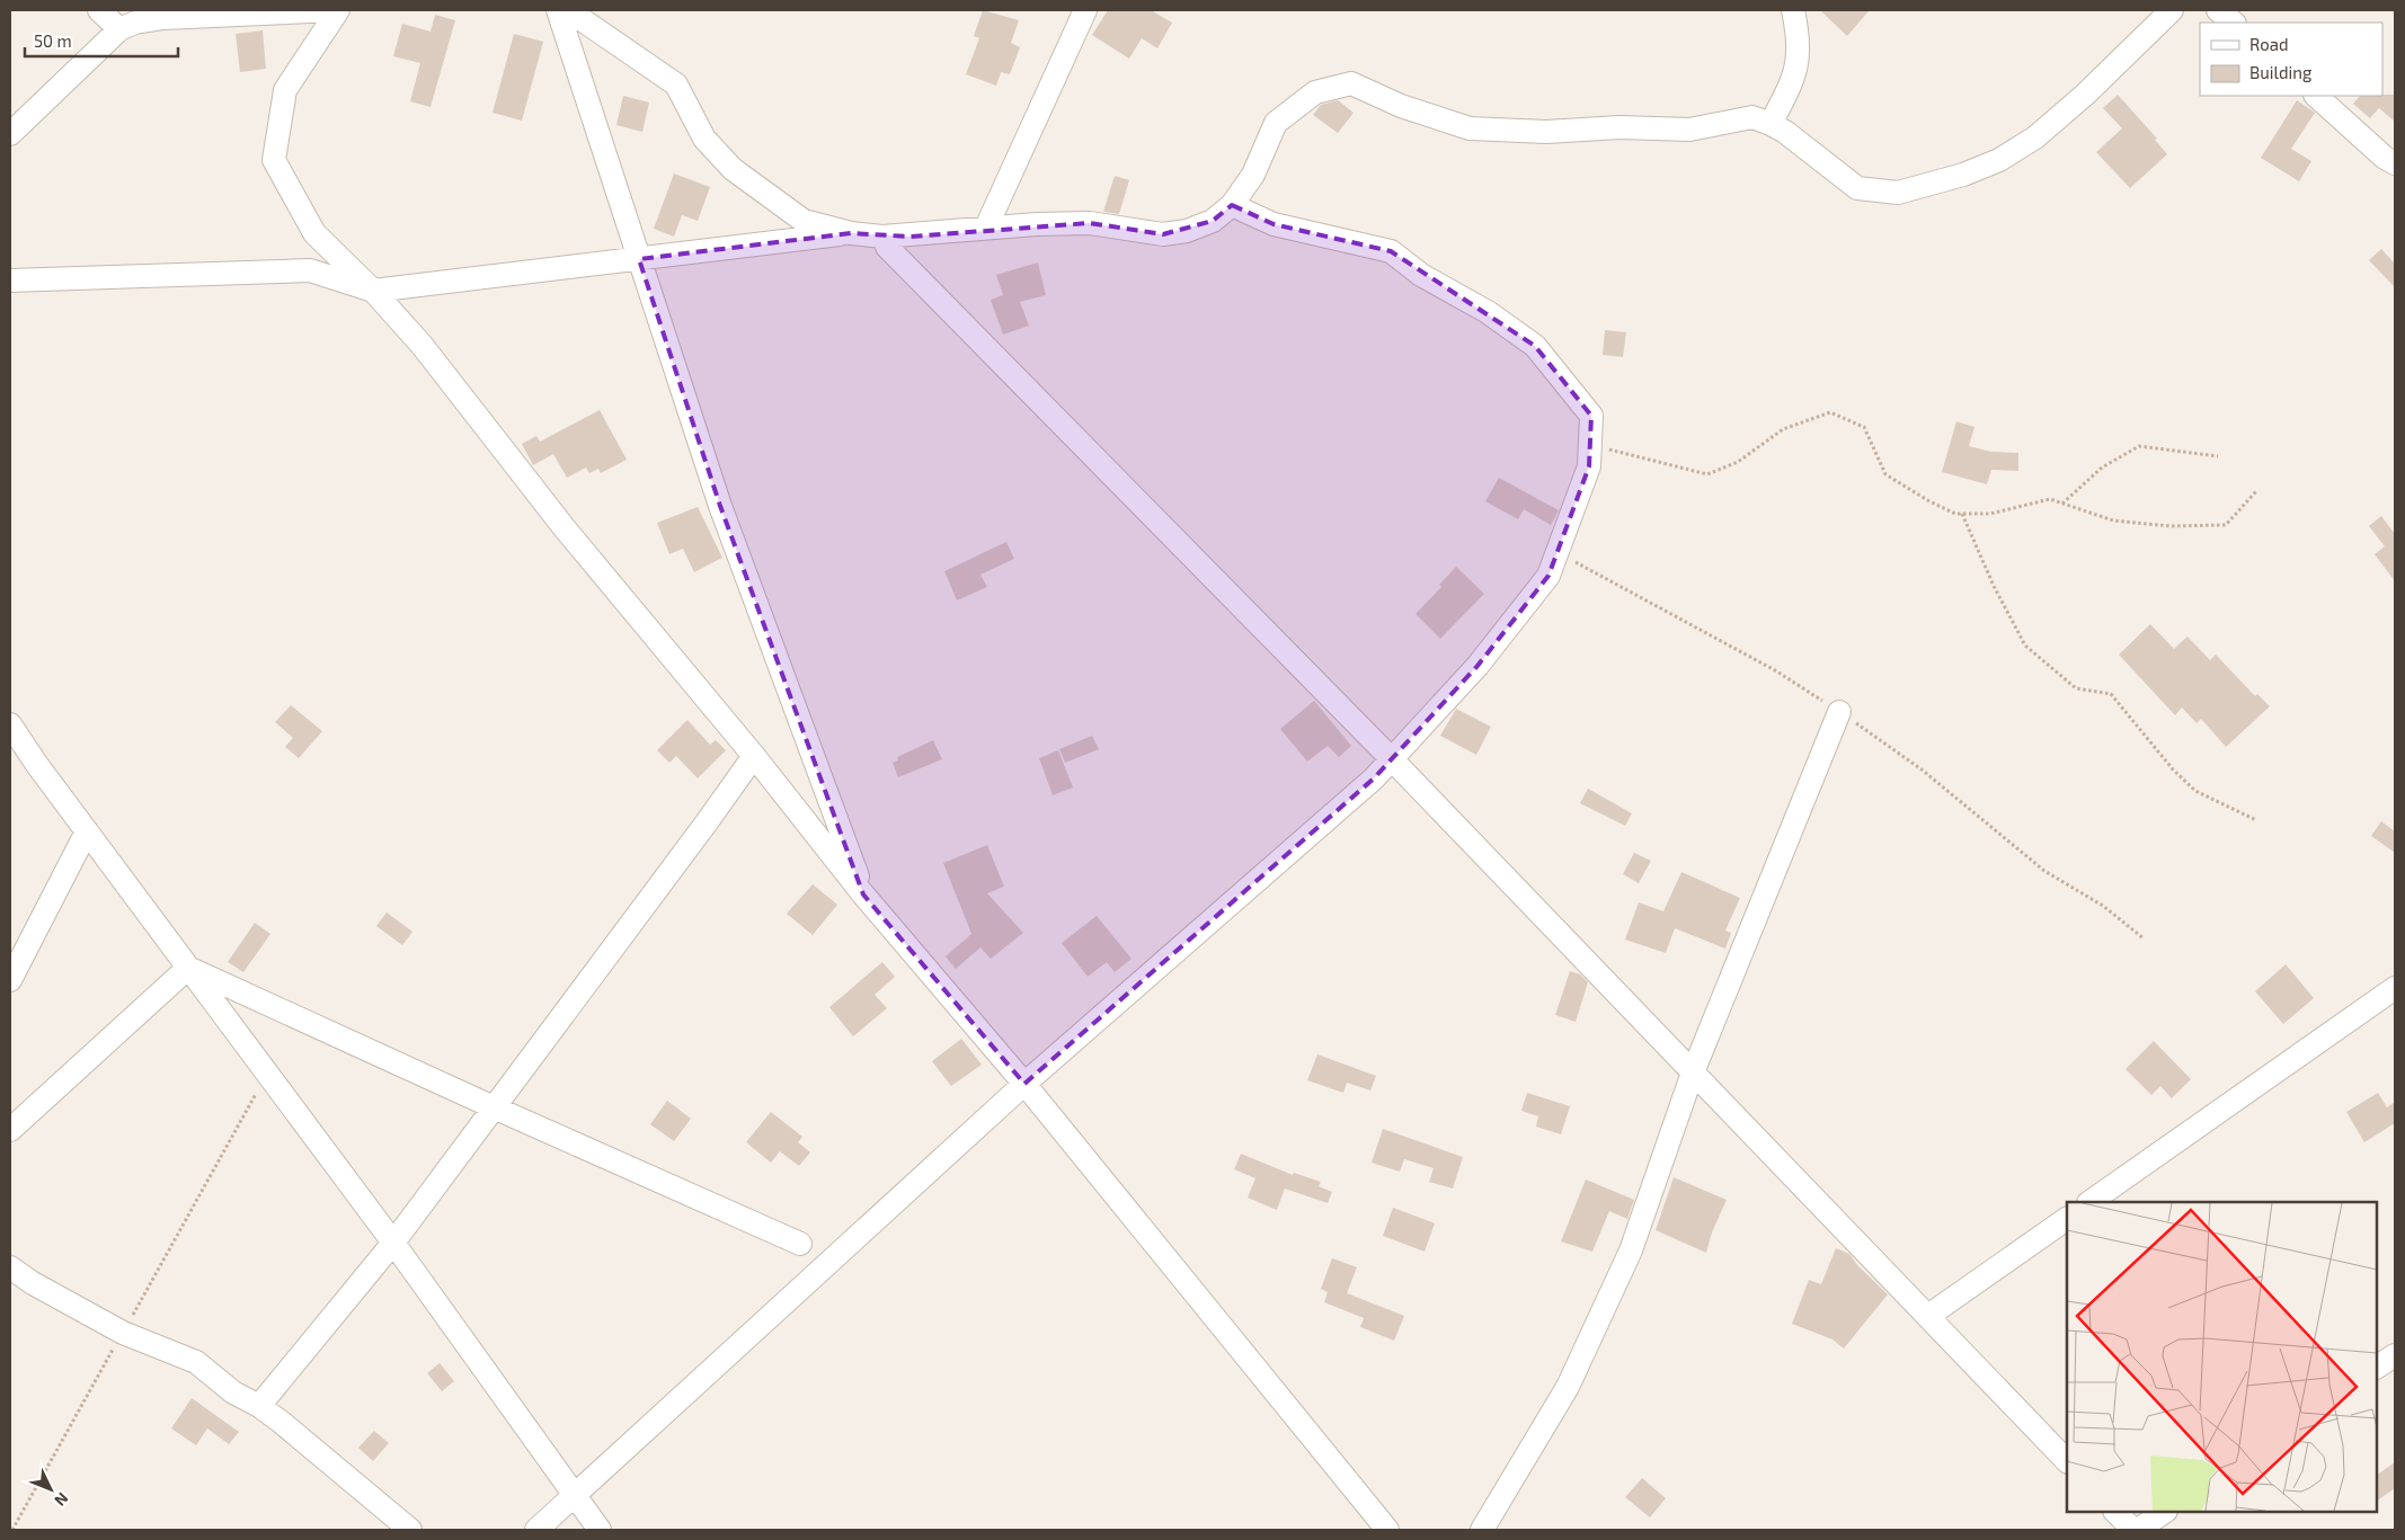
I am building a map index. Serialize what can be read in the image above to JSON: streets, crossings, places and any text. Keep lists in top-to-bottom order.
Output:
{
  "legend": ["Road", "Building"],
  "scale_bar": "50 m",
  "north": "bottom right"
}
